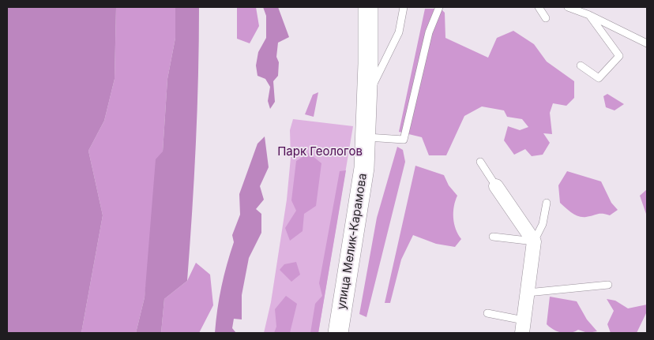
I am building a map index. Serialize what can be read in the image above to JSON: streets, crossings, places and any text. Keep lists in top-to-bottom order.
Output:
{
  "streets": {
    "main road": ["улица Мелик-Карамова"]
  },
  "parks": ["Парк Геологов"]
}
